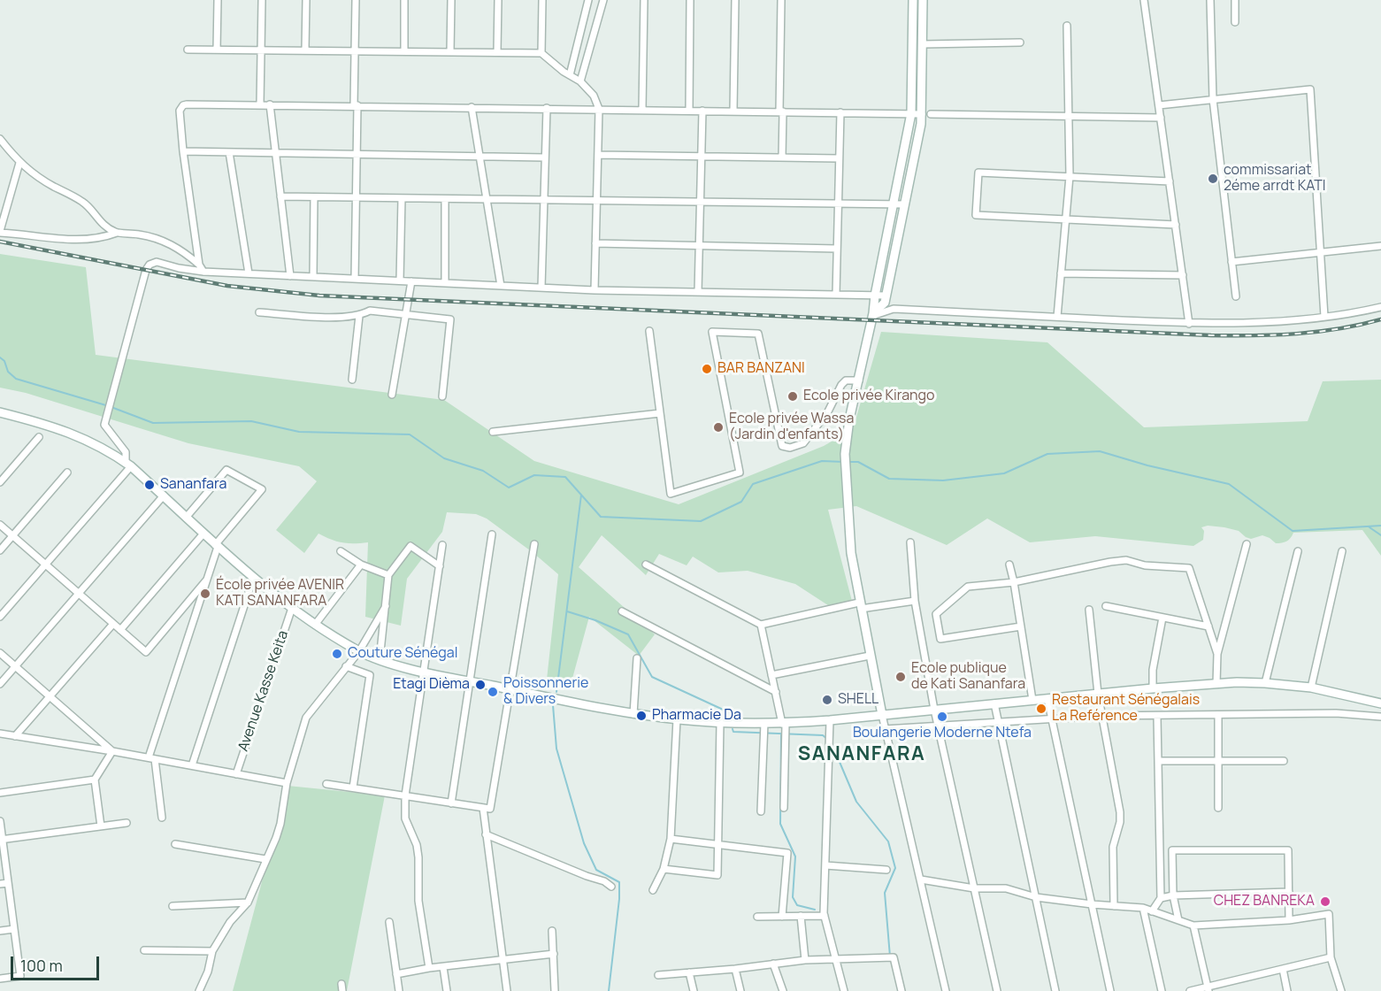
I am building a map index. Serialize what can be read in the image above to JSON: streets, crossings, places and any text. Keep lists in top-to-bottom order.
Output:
{
  "streets": {
    "street": ["Avenue Kasse Keita"]
  },
  "districts": ["SANANFARA"],
  "places": [
    "commissariat 2éme arrdt KATI",
    "BAR BANZANI",
    "Ecole privée Kirango",
    "Ecole privée Wassa (Jardin d'enfants)",
    "Sananfara",
    "École privée AVENIR KATI SANANFARA",
    "Couture Sénégal",
    "Ecole publique de Kati Sananfara",
    "Etagi Dièma",
    "Poissonnerie & Divers",
    "SHELL",
    "Restaurant Sénégalais La Reférence",
    "Pharmacie Da",
    "Boulangerie Moderne Ntefa",
    "CHEZ BANREKA"
  ],
  "scale_bar": "100 m"
}
